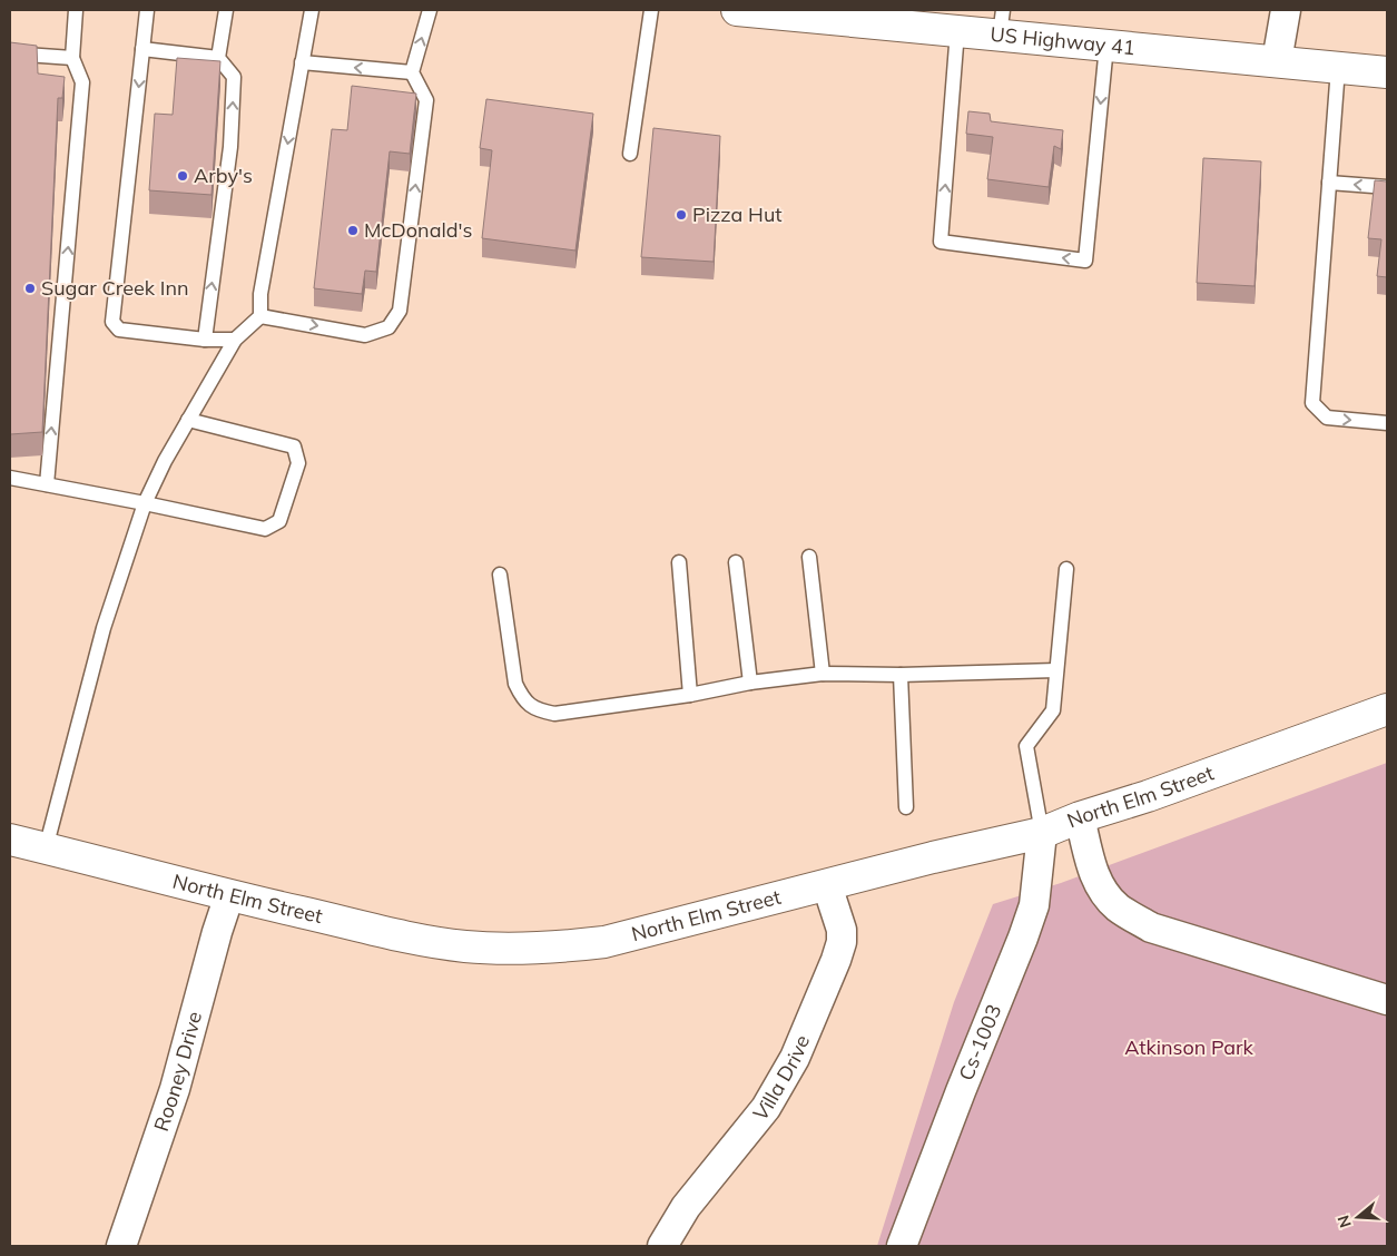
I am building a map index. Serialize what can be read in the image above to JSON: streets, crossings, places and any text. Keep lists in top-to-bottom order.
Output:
{
  "streets": {
    "main road": ["US Highway 41", "North Elm Street"],
    "street": ["Cs-1003", "Rooney Drive", "Villa Drive"]
  },
  "crossings": [
    ["North Elm Street", "Cs-1003"],
    ["North Elm Street", "Rooney Drive"],
    ["North Elm Street", "Villa Drive"]
  ],
  "parks": ["Atkinson Park"],
  "places": [
    "Arby's",
    "Pizza Hut",
    "McDonald's",
    "Sugar Creek Inn"
  ],
  "north": "left"
}
